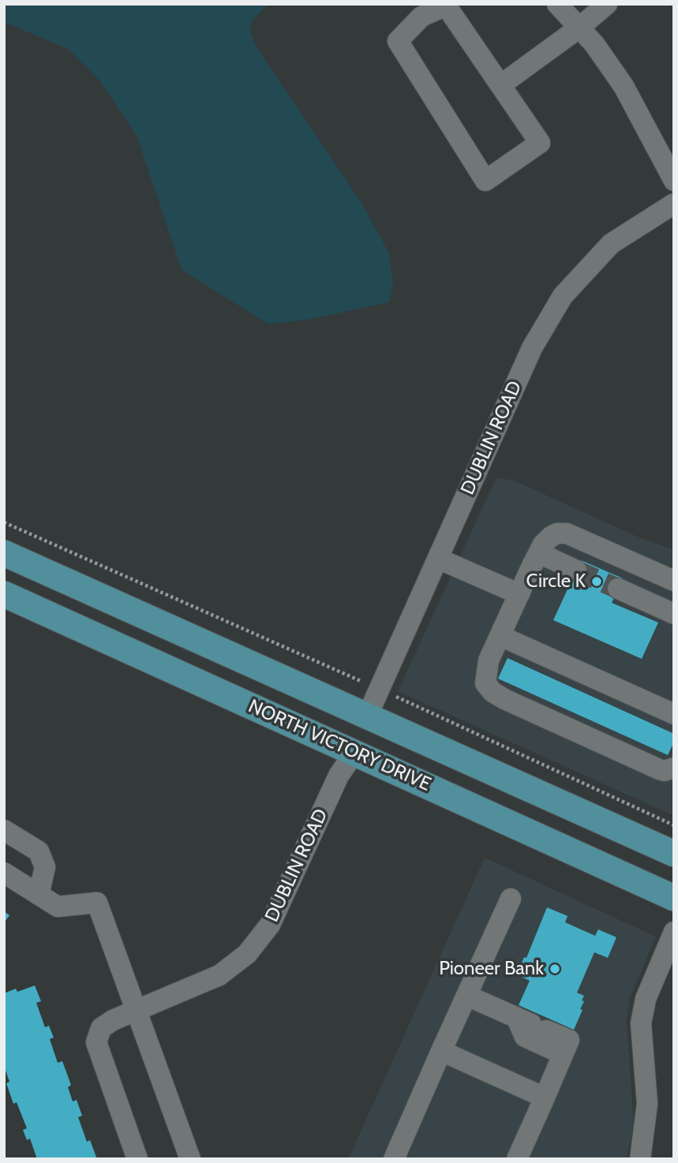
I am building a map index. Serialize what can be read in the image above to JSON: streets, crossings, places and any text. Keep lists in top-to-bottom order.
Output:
{
  "streets": {
    "main road": ["NORTH VICTORY DRIVE"],
    "street": ["DUBLIN ROAD"]
  },
  "crossings": [
    ["DUBLIN ROAD", "NORTH VICTORY DRIVE"]
  ],
  "places": ["Circle K", "Pioneer Bank"]
}
